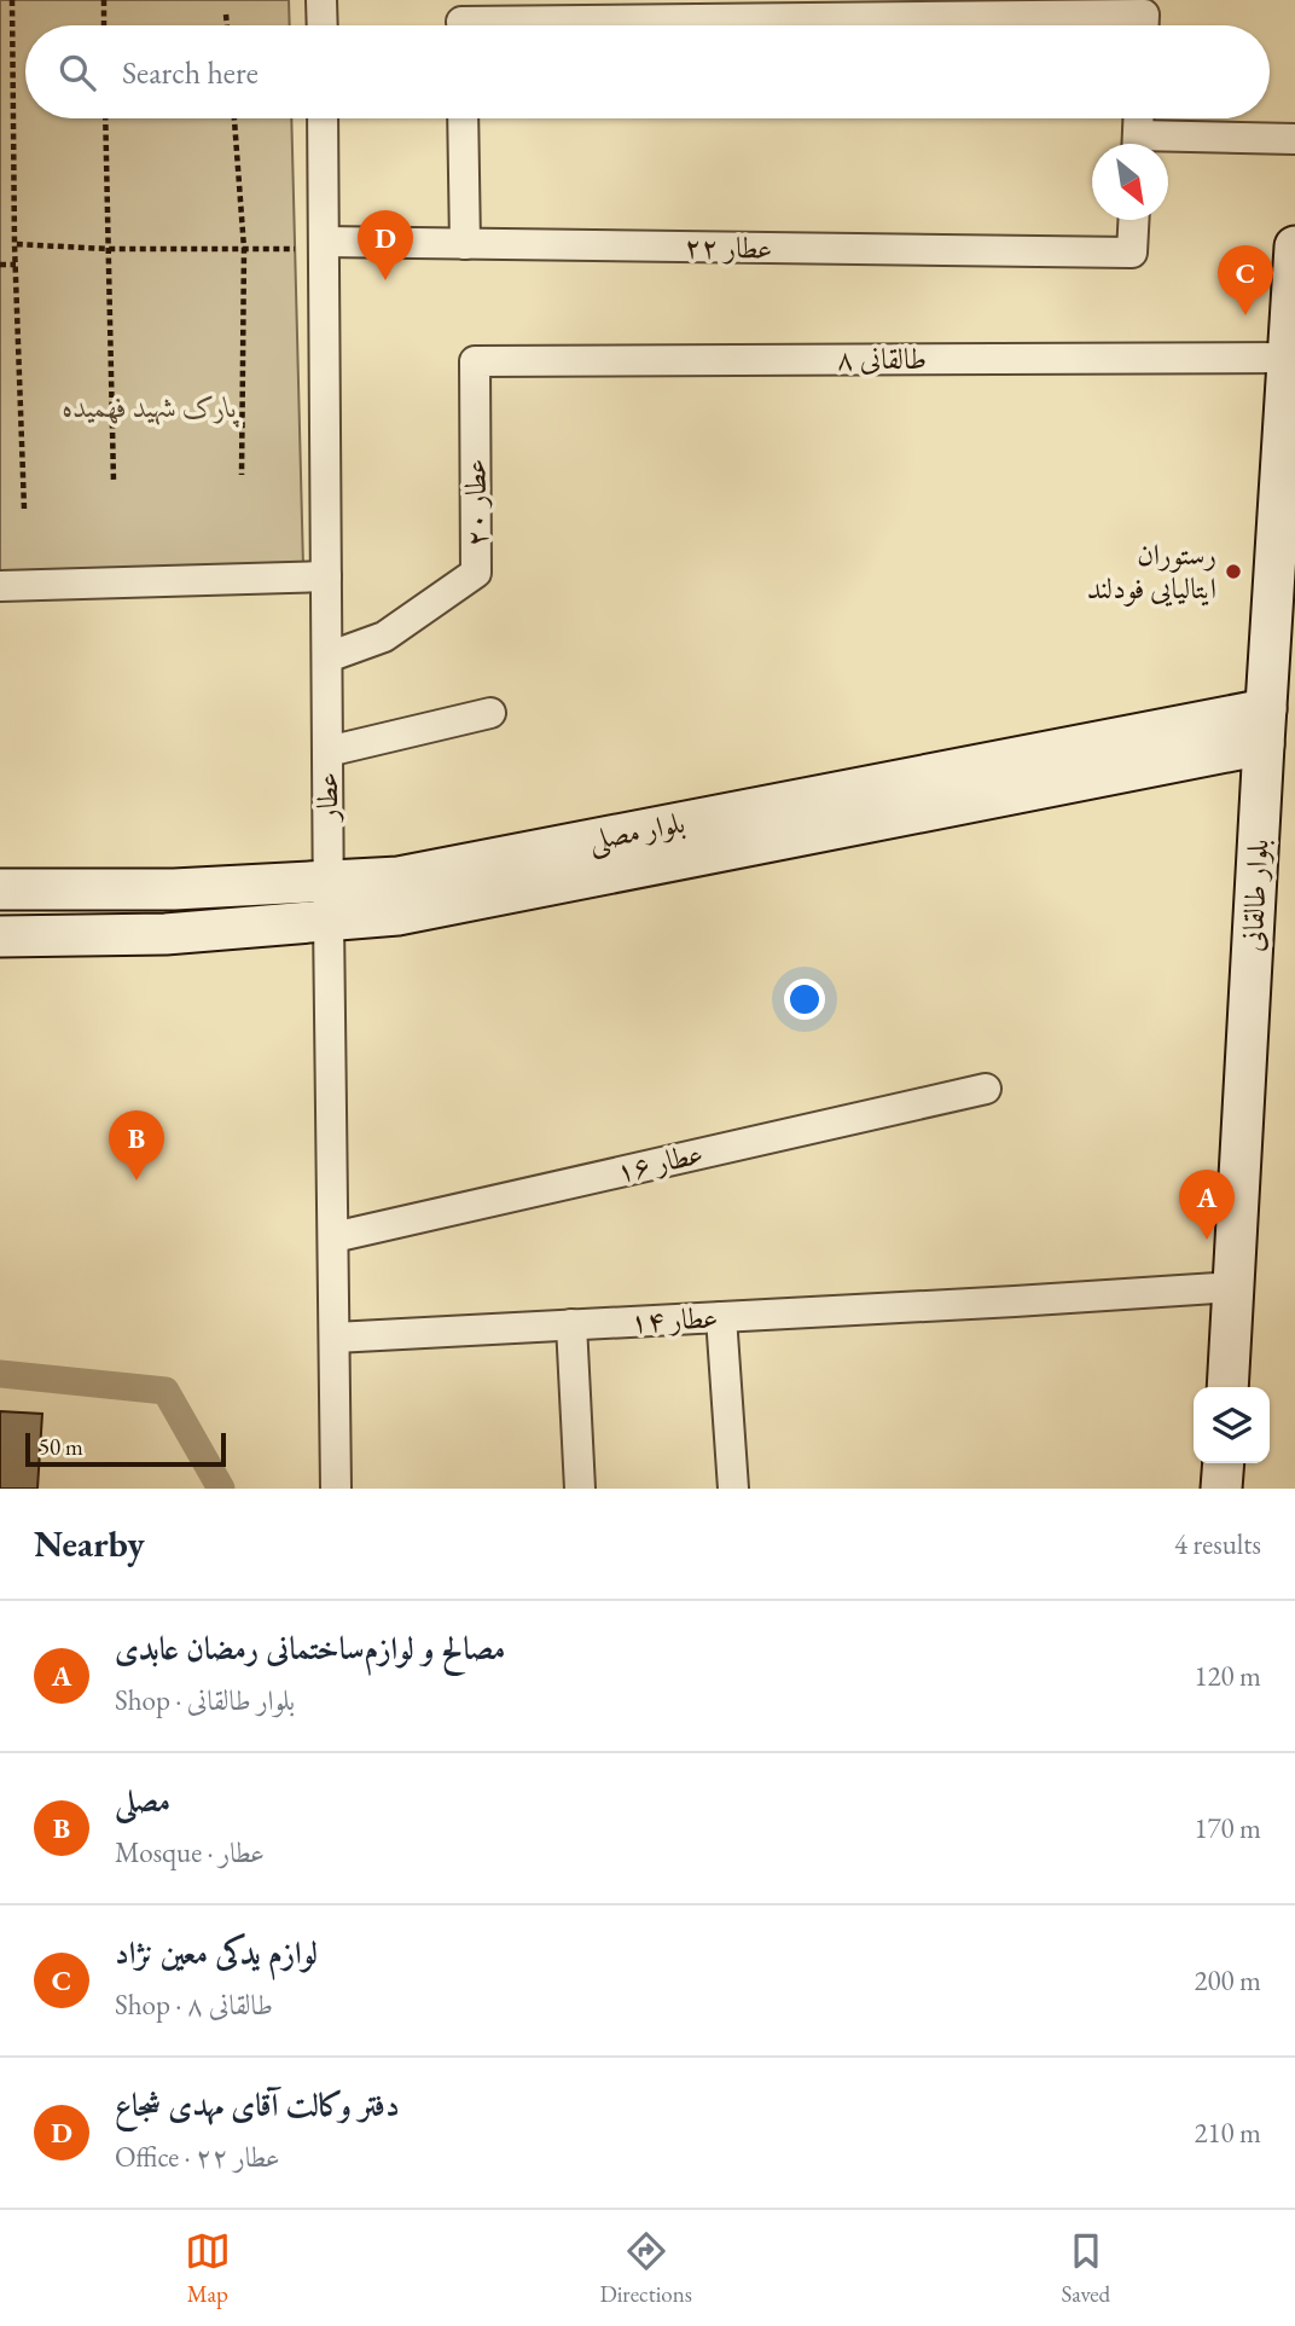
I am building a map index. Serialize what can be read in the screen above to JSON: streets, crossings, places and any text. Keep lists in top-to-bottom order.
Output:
{
  "streets": {
    "street": [
      "عطار ۲۲",
      "طالقانی ۸",
      "عطار ۲۰",
      "عطار",
      "بلوار مصلی",
      "بلوار طالقانی",
      "عطار ۱۶",
      "عطار ۱۴"
    ]
  },
  "crossings": [
    ["عطار ۲۲", "عطار"],
    ["طالقانی ۸", "عطار ۲۰"],
    ["طالقانی ۸", "بلوار طالقانی"],
    ["عطار ۲۰", "عطار"],
    ["عطار", "بلوار مصلی"],
    ["عطار", "عطار ۱۶"],
    ["عطار", "عطار ۱۴"],
    ["بلوار مصلی", "بلوار طالقانی"],
    ["بلوار طالقانی", "عطار ۱۴"]
  ],
  "parks": ["پارک شهید فهمیده"],
  "places": ["رستوران ایتالیایی فودلند"],
  "scale_bar": "50 m",
  "north": "bottom right",
  "page": {
    "search": "Search here",
    "pins": [
      "D",
      "C",
      "B",
      "A"
    ],
    "scale": "50 m",
    "heading": ["Nearby", "4 results"],
    "list": [
      {
        "mark": "A",
        "name": "مصالح و لوازم‌ساختمانی رمضان عابدی",
        "note": "Shop · بلوار طالقانی",
        "value": "120 m"
      },
      {
        "mark": "B",
        "name": "مصلی",
        "note": "Mosque · عطار",
        "value": "170 m"
      },
      {
        "mark": "C",
        "name": "لوازم یدکی معین نژاد",
        "note": "Shop · طالقانی ۸",
        "value": "200 m"
      },
      {
        "mark": "D",
        "name": "دفتر وکالت آقای مهدی شجاع",
        "note": "Office · عطار ۲۲",
        "value": "210 m"
      }
    ],
    "nav": ["Map", "Directions", "Saved"]
  }
}
